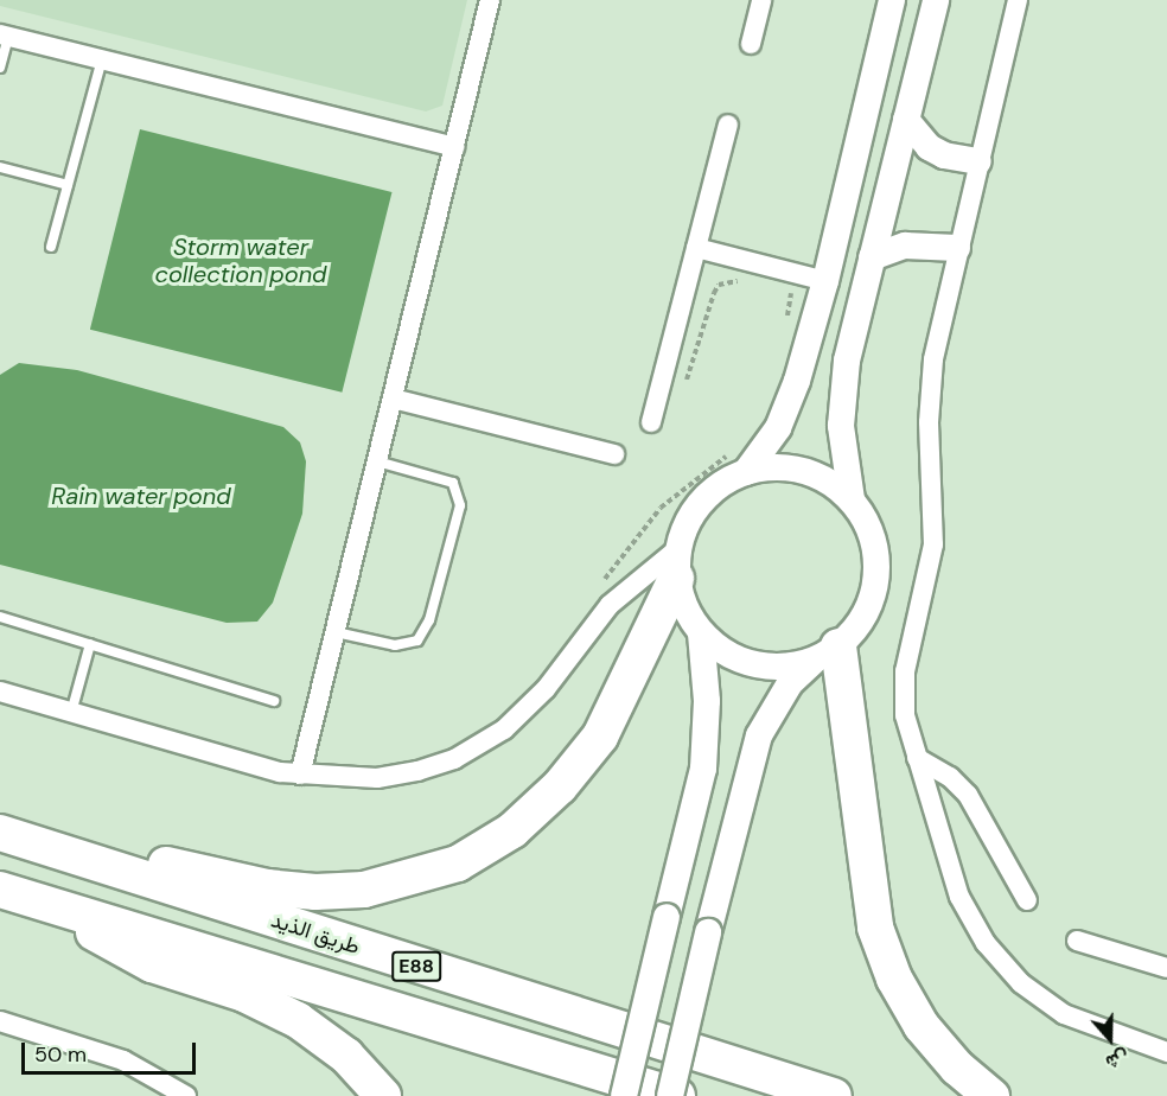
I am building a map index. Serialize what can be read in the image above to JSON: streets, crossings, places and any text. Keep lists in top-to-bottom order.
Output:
{
  "streets": {
    "highway": ["طريق الذيد", "E88"]
  },
  "water": ["Storm water collection pond", "Rain water pond"],
  "scale_bar": "50 m",
  "north": "bottom"
}
